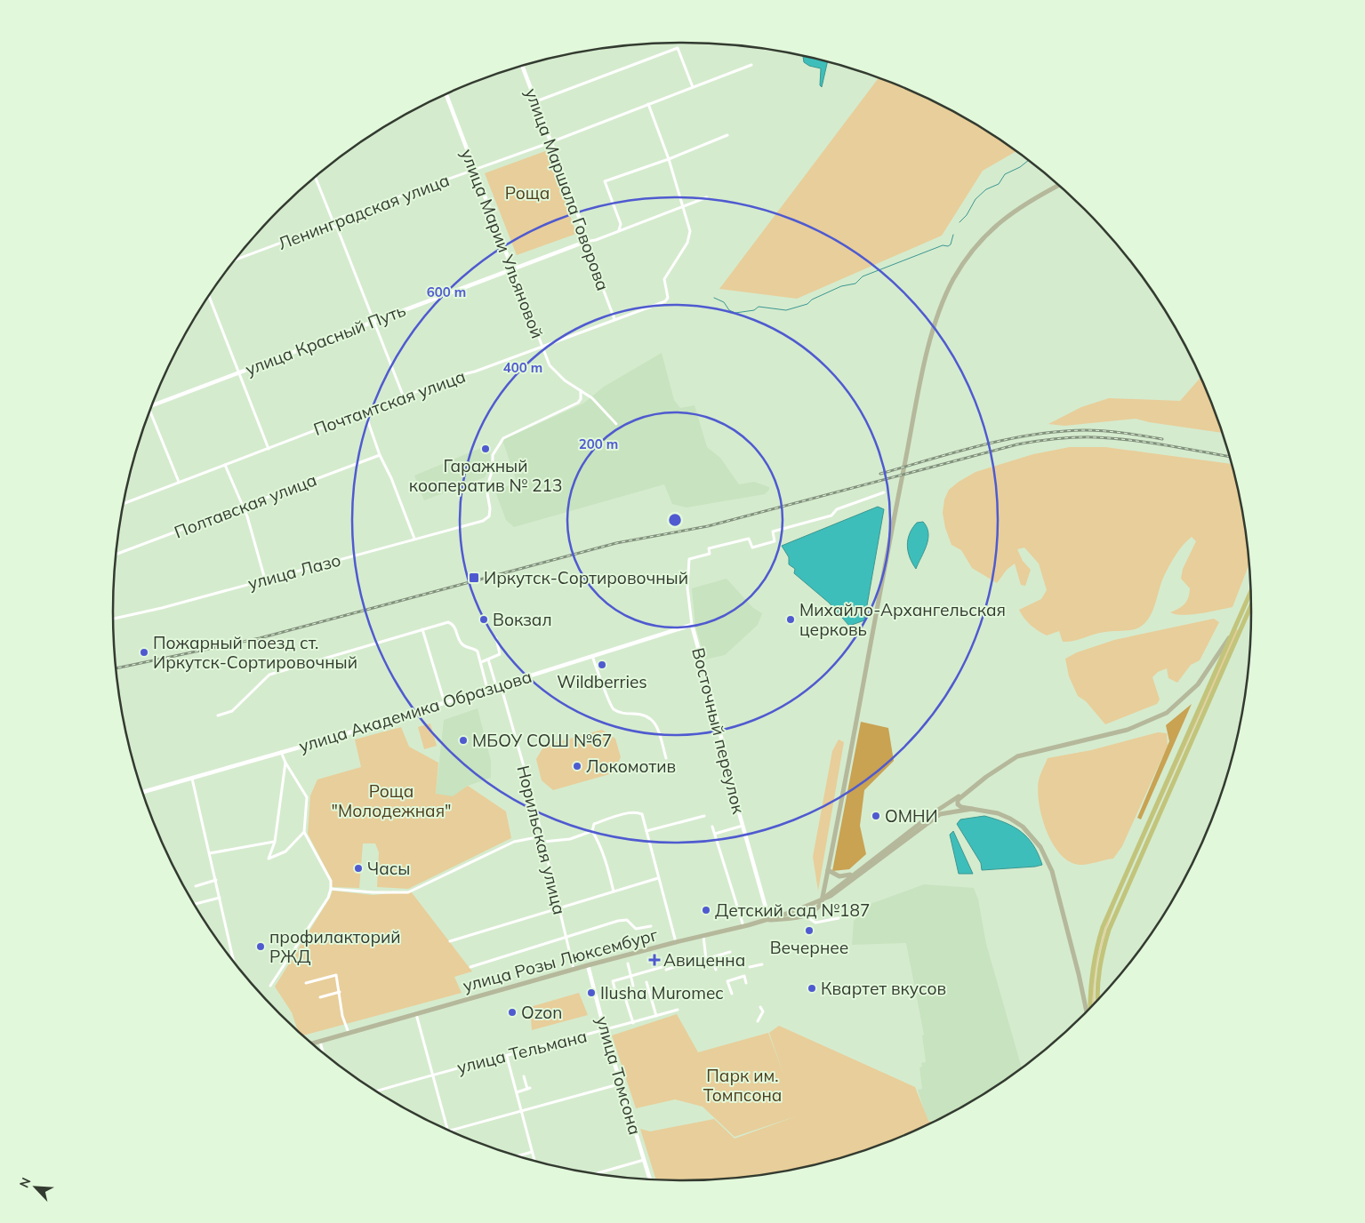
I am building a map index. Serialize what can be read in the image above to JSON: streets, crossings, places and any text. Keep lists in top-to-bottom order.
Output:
{
  "streets": {
    "main road": ["улица Розы Люксембург"],
    "street": [
      "улица Маршала Говорова",
      "Ленинградская улица",
      "улица Марии Ульяновой",
      "улица Красный Путь",
      "Почтамтская улица",
      "Полтавская улица",
      "улица Лазо",
      "улица Академика Образцова",
      "Восточный переулок",
      "Норильская улица",
      "улица Тельмана",
      "улица Томсона"
    ]
  },
  "crossings": [
    ["улица Маршала Говорова", "Ленинградская улица"],
    ["улица Маршала Говорова", "улица Красный Путь"],
    ["улица Маршала Говорова", "Почтамтская улица"],
    ["Ленинградская улица", "улица Марии Ульяновой"],
    ["улица Марии Ульяновой", "улица Красный Путь"],
    ["улица Марии Ульяновой", "Почтамтская улица"],
    ["улица Марии Ульяновой", "улица Лазо"],
    ["улица Красный Путь", "Почтамтская улица"],
    ["улица Академика Образцова", "Восточный переулок"],
    ["улица Академика Образцова", "Норильская улица"],
    ["Восточный переулок", "улица Розы Люксембург"],
    ["Норильская улица", "улица Розы Люксембург"],
    ["улица Розы Люксембург", "улица Томсона"],
    ["улица Тельмана", "улица Томсона"]
  ],
  "parks": ["Роща", "Роща \"Молодежная\"", "Парк им. Томпсона"],
  "places": {
    "other": [
      "Гаражный кооператив № 213",
      "Вокзал",
      "Михайло-Архангельская церковь",
      "Пожарный поезд ст. Иркутск-Сортировочный",
      "Wildberries",
      "МБОУ СОШ №67",
      "Локомотив",
      "ОМНИ",
      "Часы",
      "Детский сад №187",
      "Вечернее",
      "профилакторий РЖД",
      "Квартет вкусов",
      "Ilusha Muromec",
      "Ozon"
    ],
    "transit": ["Иркутск-Сортировочный"],
    "health": ["Авиценна"]
  },
  "north": "top left",
  "rings": ["600 m", "400 m", "200 m"]
}
